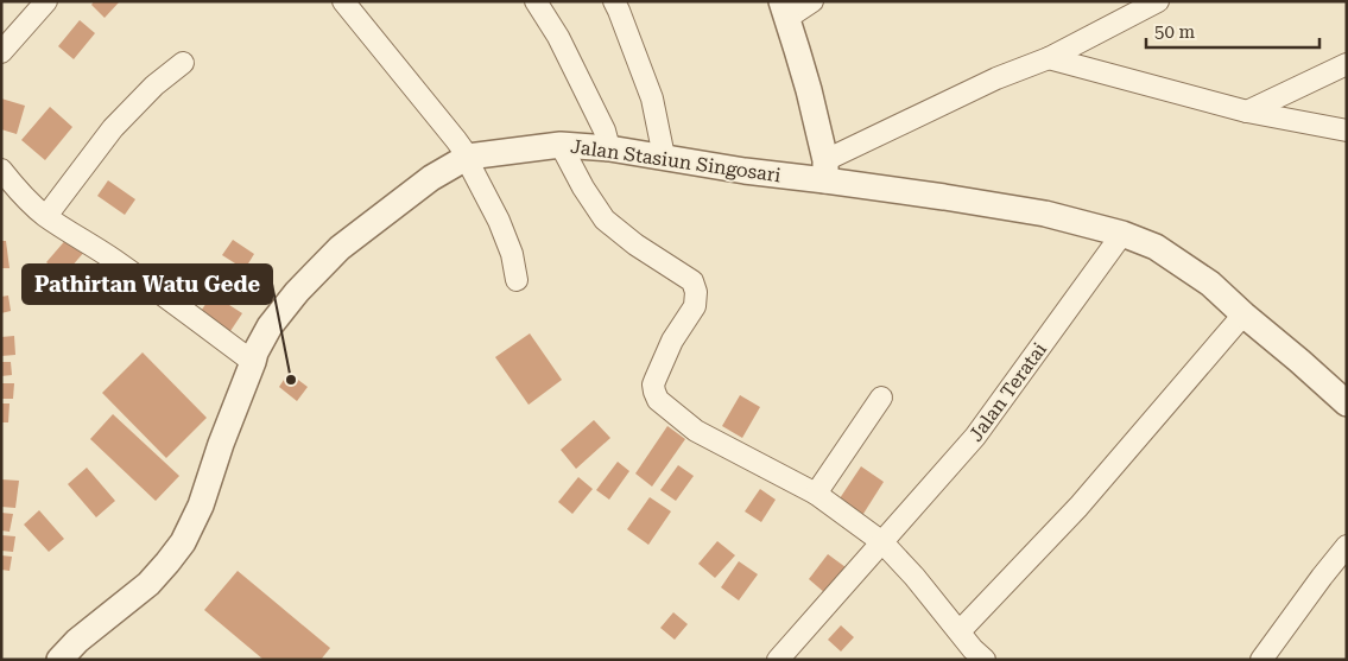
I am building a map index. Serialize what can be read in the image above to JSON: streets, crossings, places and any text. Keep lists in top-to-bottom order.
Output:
{
  "streets": {
    "street": ["Jalan Stasiun Singosari", "Jalan Teratai"]
  },
  "crossings": [
    ["Jalan Stasiun Singosari", "Jalan Teratai"]
  ],
  "places": ["Pathirtan Watu Gede"],
  "scale_bar": "50 m"
}
